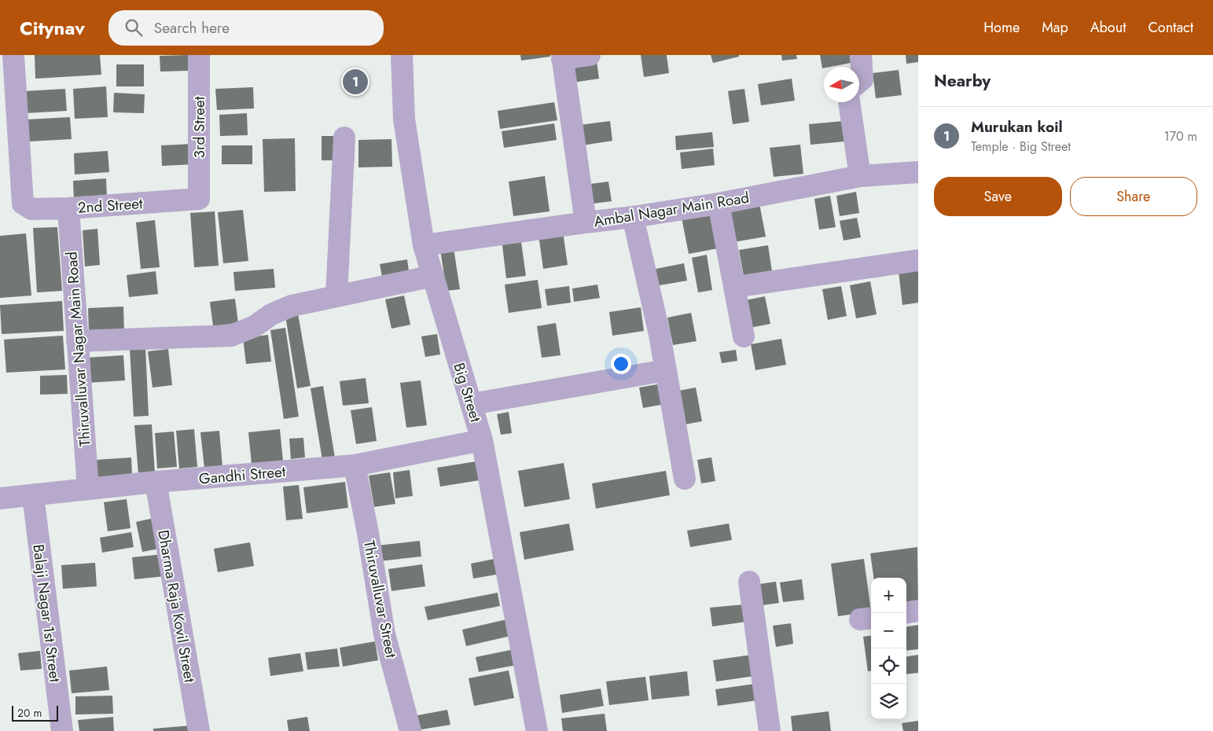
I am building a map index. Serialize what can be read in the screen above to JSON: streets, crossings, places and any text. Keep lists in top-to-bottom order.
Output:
{
  "streets": {
    "street": [
      "3rd Street",
      "2nd Street",
      "Ambal Nagar Main Road",
      "Thiruvalluvar Nagar Main Road",
      "Big Street",
      "Gandhi Street",
      "Thiruvalluvar Street",
      "Dharma Raja Kovil Street",
      "Balaji Nagar 1st Street"
    ]
  },
  "crossings": [
    ["3rd Street", "2nd Street"],
    ["2nd Street", "Thiruvalluvar Nagar Main Road"],
    ["Ambal Nagar Main Road", "Big Street"],
    ["Thiruvalluvar Nagar Main Road", "Gandhi Street"],
    ["Big Street", "Gandhi Street"],
    ["Gandhi Street", "Thiruvalluvar Street"],
    ["Gandhi Street", "Dharma Raja Kovil Street"],
    ["Gandhi Street", "Balaji Nagar 1st Street"]
  ],
  "scale_bar": "20 m",
  "north": "left",
  "page": {
    "header": "Citynav",
    "search": "Search here",
    "nav": [
      "Home",
      "Map",
      "About",
      "Contact"
    ],
    "heading": "Nearby",
    "pins": "1",
    "list": [
      {
        "mark": "1",
        "name": "Murukan koil",
        "note": "Temple · Big Street",
        "value": "170 m"
      }
    ],
    "buttons": ["Save", "Share"],
    "map_buttons": ["+", "−"],
    "scale": "20 m"
  }
}
